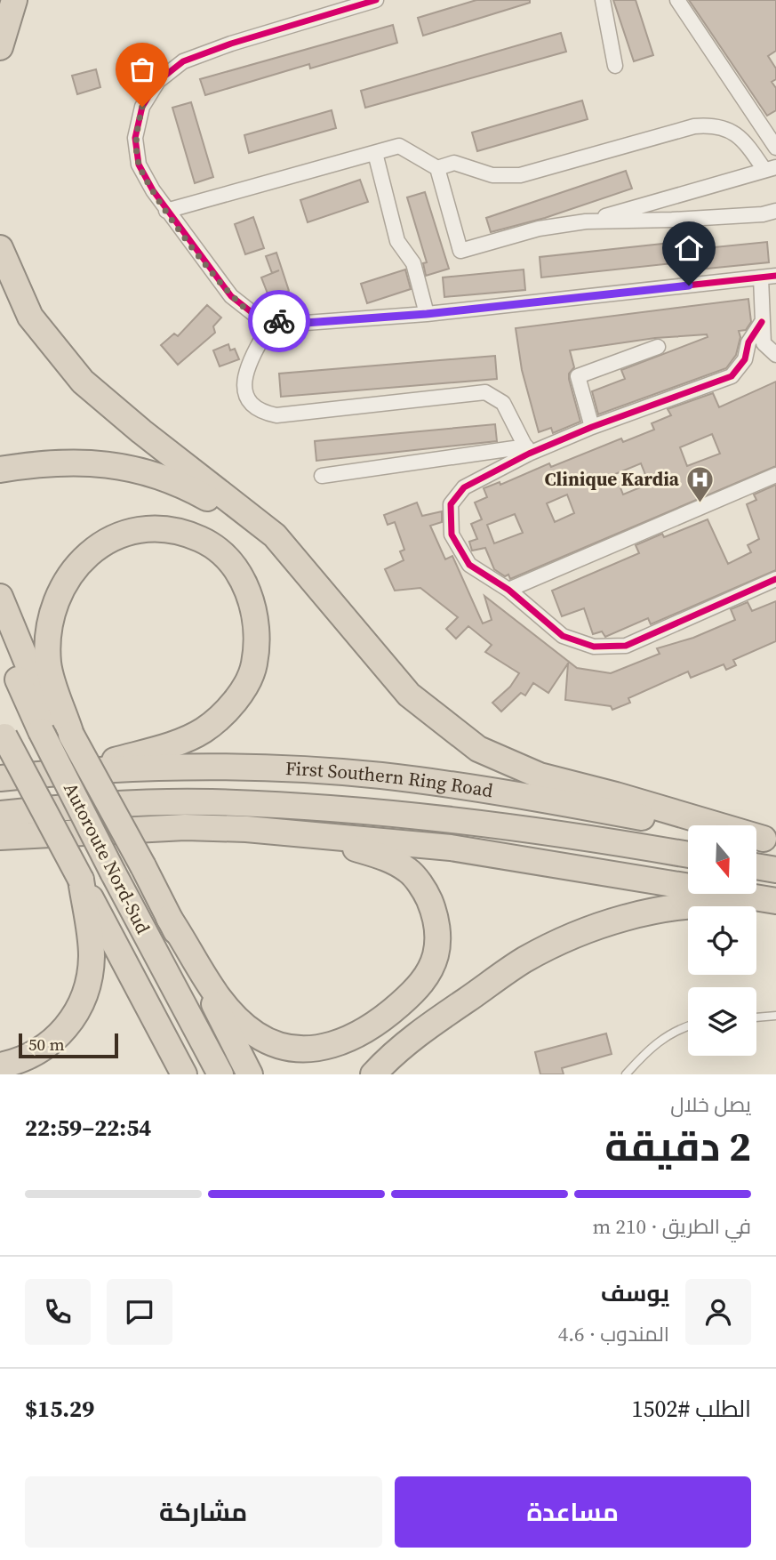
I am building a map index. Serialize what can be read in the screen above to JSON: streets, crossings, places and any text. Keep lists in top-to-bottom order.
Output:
{
  "streets": {
    "highway": ["First Southern Ring Road", "Autoroute Nord-Sud"]
  },
  "places": {
    "hospital": ["Clinique Kardia"]
  },
  "scale_bar": "50 m",
  "north": "bottom",
  "page": {
    "scale": "50 m",
    "heading": ["2 دقيقة", "يصل خلال", "22:54–22:59"],
    "panel": [
      "يوسف",
      "المندوب · 4.6",
      "الطلب #1502",
      "$15.29"
    ],
    "bar": "في الطريق · 210 m",
    "buttons": ["مساعدة", "مشاركة"]
  }
}
